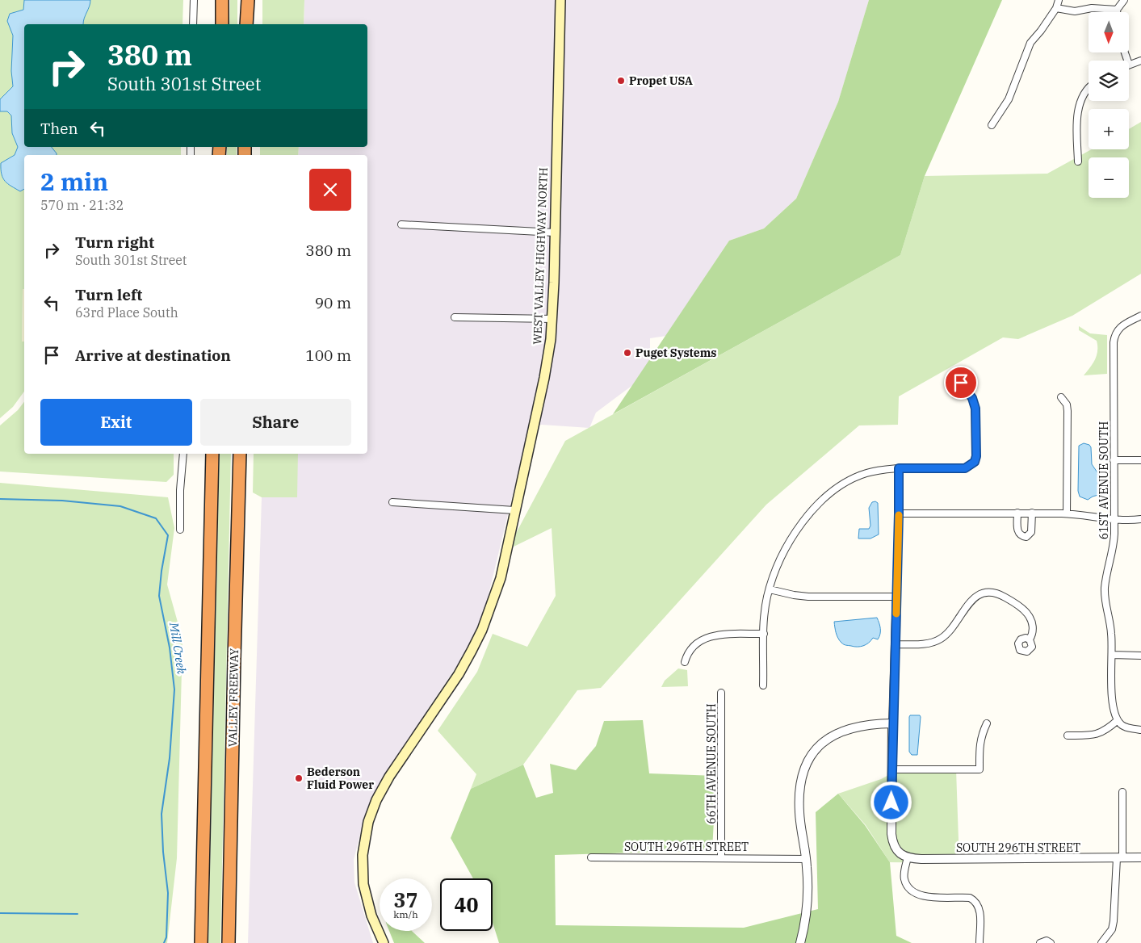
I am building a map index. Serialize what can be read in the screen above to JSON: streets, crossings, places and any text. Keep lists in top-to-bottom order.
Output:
{
  "streets": {
    "highway": ["VALLEY FREEWAY"],
    "main road": ["WEST VALLEY HIGHWAY NORTH"],
    "street": ["61ST AVENUE SOUTH", "66TH AVENUE SOUTH", "SOUTH 296TH STREET"]
  },
  "crossings": [
    ["66TH AVENUE SOUTH", "SOUTH 296TH STREET"]
  ],
  "water": ["Mill Creek"],
  "places": ["Propet USA", "Puget Systems", "Bederson Fluid Power"],
  "north": "bottom",
  "page": {
    "map_buttons": ["+", "−"],
    "turn": ["380 m", "South 301st Street"],
    "then": "Then",
    "heading": ["2 min", "570 m · 21:32"],
    "list": [
      {
        "name": "Turn right",
        "note": "South 301st Street",
        "value": "380 m"
      },
      {
        "name": "Turn left",
        "note": "63rd Place South",
        "value": "90 m"
      },
      {
        "name": "Arrive at destination",
        "value": "100 m"
      }
    ],
    "buttons": ["Exit", "Share"],
    "speed": "37 km/h",
    "limit": "40"
  }
}
